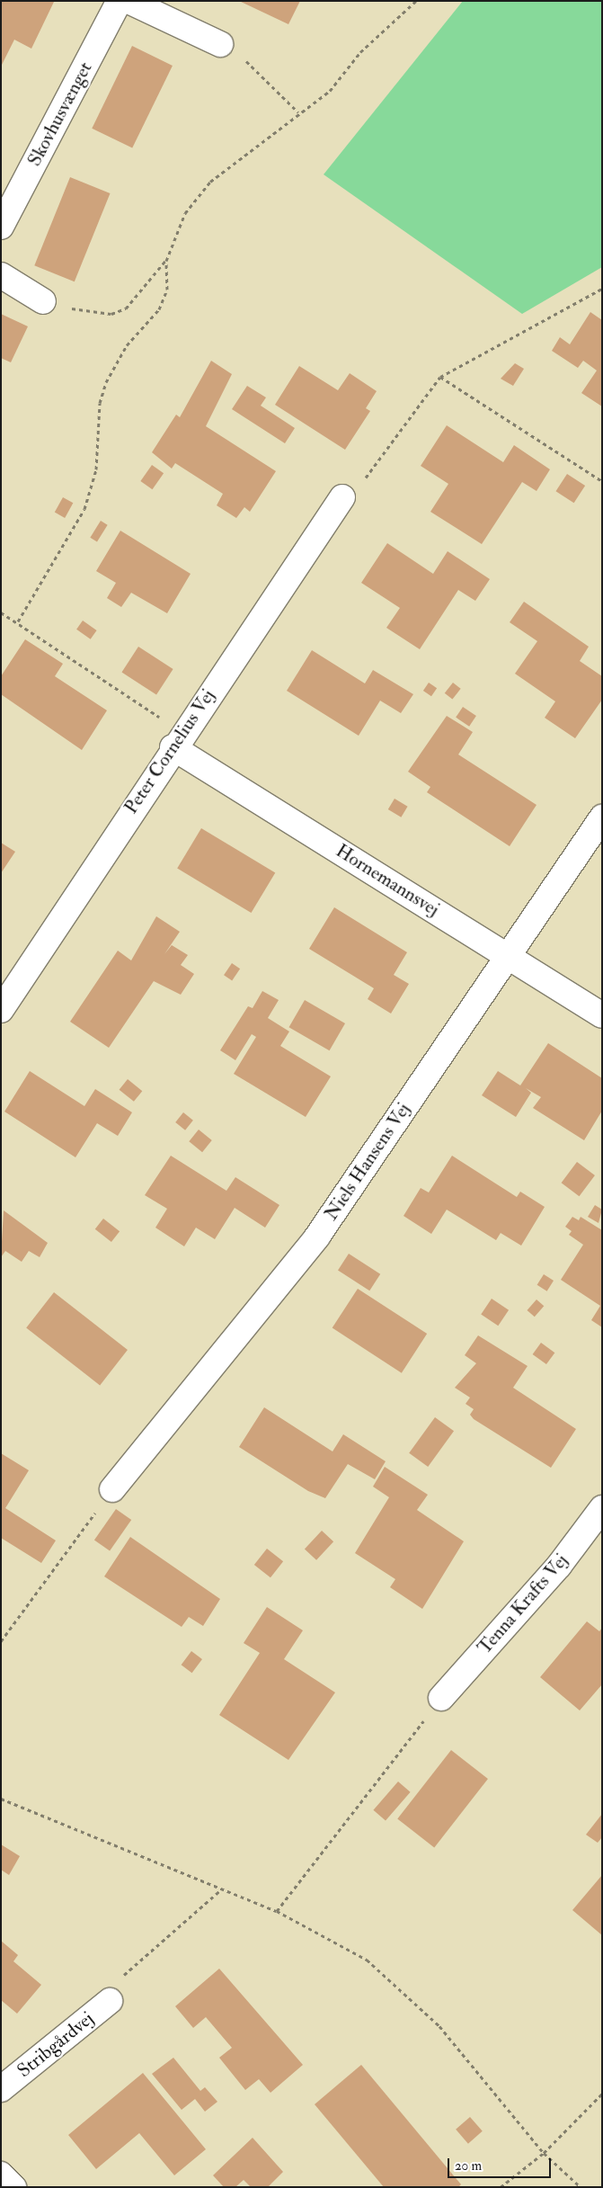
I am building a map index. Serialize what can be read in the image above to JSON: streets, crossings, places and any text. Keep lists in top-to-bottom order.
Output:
{
  "streets": {
    "street": [
      "Skovhusvænget",
      "Peter Cornelius Vej",
      "Hornemannsvej",
      "Niels Hansens Vej",
      "Tenna Krafts Vej",
      "Stribgårdvej"
    ]
  },
  "crossings": [
    ["Peter Cornelius Vej", "Hornemannsvej"],
    ["Hornemannsvej", "Niels Hansens Vej"]
  ],
  "scale_bar": "20 m"
}
